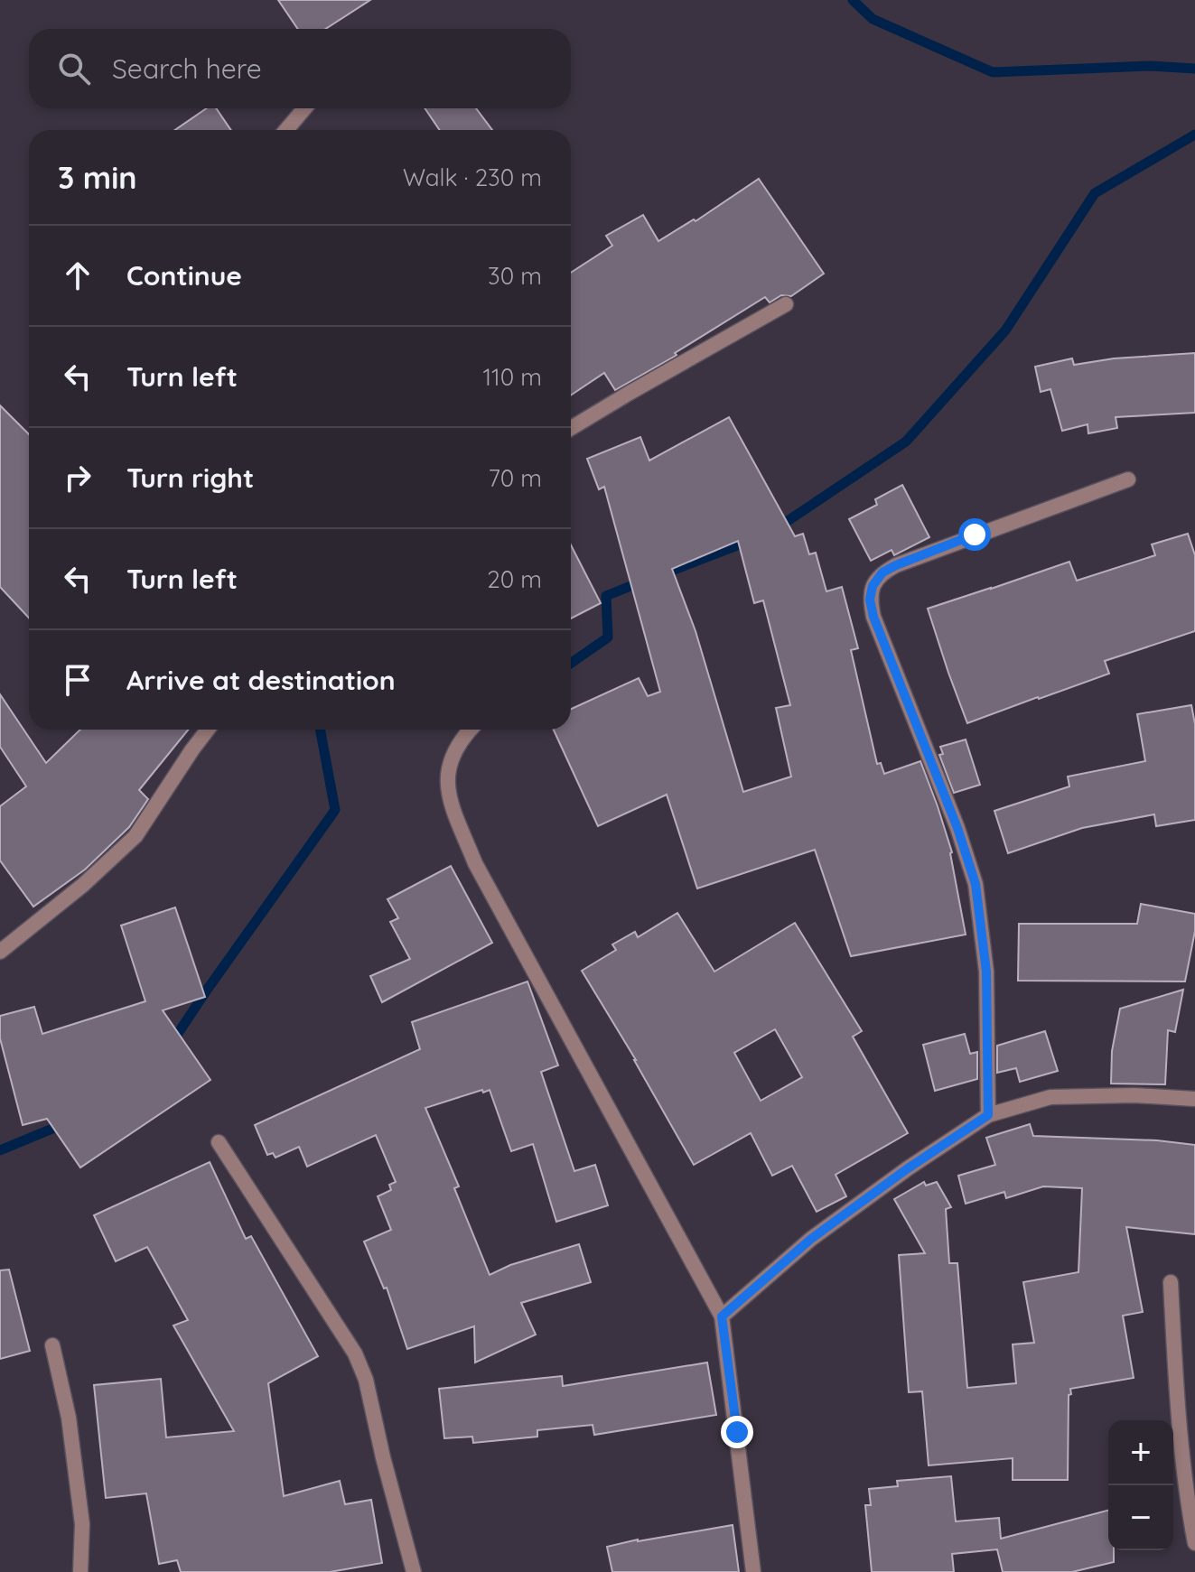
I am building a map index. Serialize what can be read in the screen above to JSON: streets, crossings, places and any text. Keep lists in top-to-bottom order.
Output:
{
  "page": {
    "search": "Search here",
    "heading": ["3 min", "Walk · 230 m"],
    "list": [
      ["Continue", "30 m"],
      ["Turn left", "110 m"],
      ["Turn right", "70 m"],
      ["Turn left", "20 m"],
      "Arrive at destination"
    ],
    "map_buttons": ["+", "−"]
  }
}
